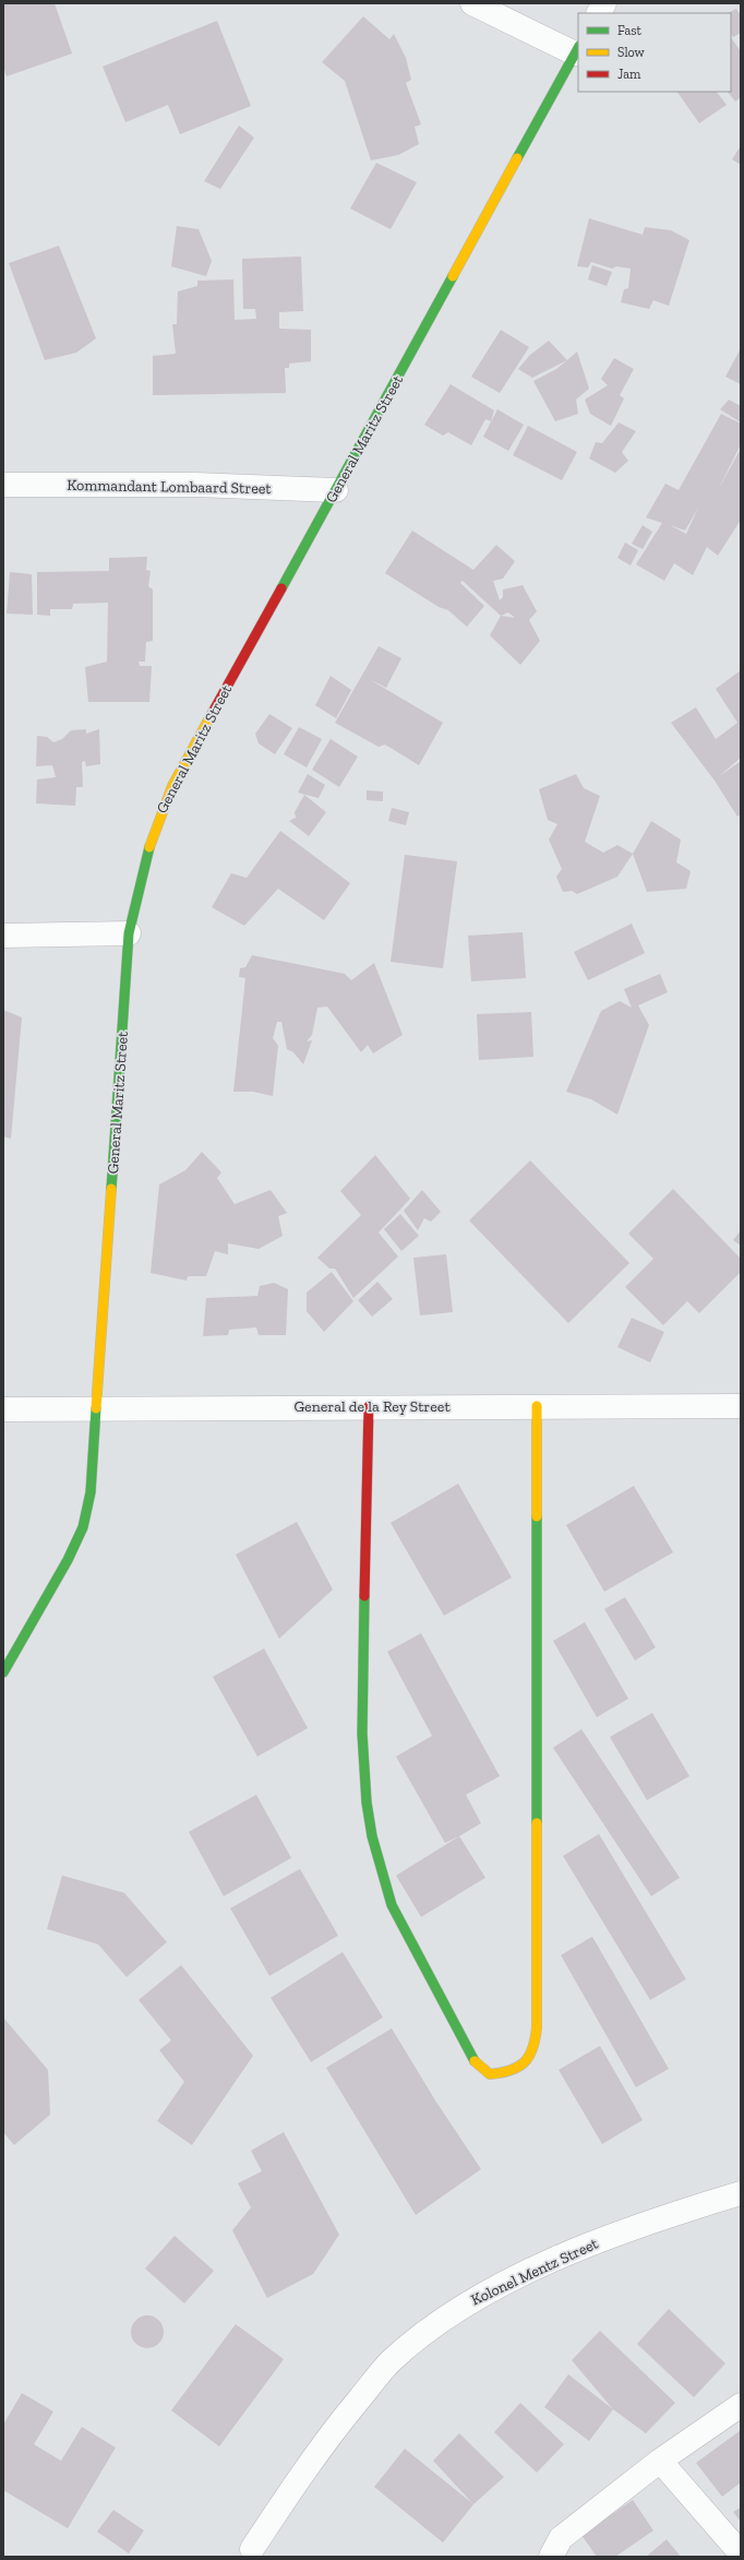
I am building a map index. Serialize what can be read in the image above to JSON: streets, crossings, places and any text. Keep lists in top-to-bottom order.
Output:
{
  "streets": {
    "street": [
      "General Maritz Street",
      "Kommandant Lombaard Street",
      "General de la Rey Street",
      "Kolonel Mentz Street"
    ]
  },
  "crossings": [
    ["General Maritz Street", "Kommandant Lombaard Street"],
    ["General Maritz Street", "General de la Rey Street"]
  ],
  "legend": ["Fast", "Slow", "Jam"]
}
